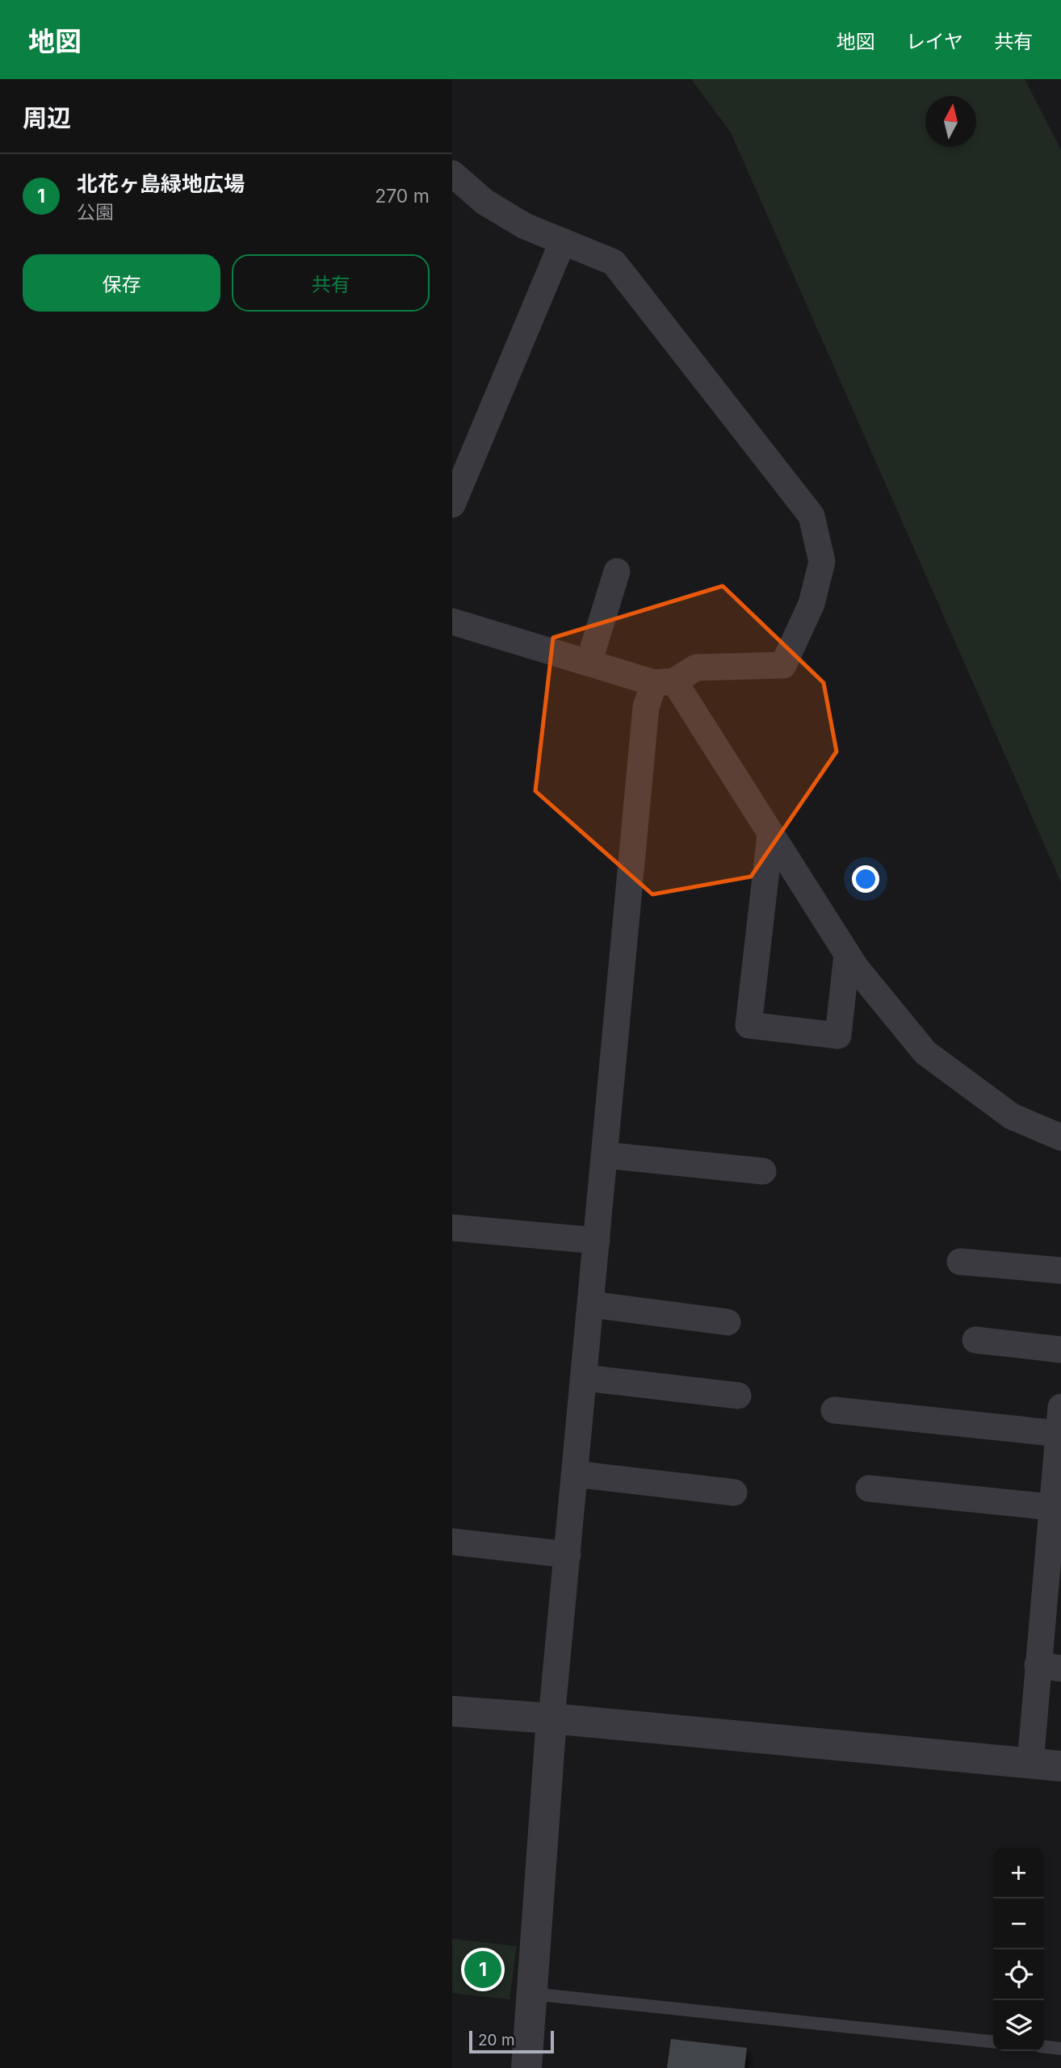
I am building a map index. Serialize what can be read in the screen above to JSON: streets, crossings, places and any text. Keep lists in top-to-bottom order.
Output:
{
  "scale_bar": "20 m",
  "north": "top",
  "page": {
    "header": "地図",
    "nav": ["地図", "レイヤ", "共有"],
    "heading": "周辺",
    "list": [
      {
        "mark": "1",
        "name": "北花ヶ島緑地広場",
        "note": "公園",
        "value": "270 m"
      }
    ],
    "buttons": ["保存", "共有"],
    "map_buttons": ["+", "−"],
    "pins": "1",
    "scale": "20 m"
  }
}
